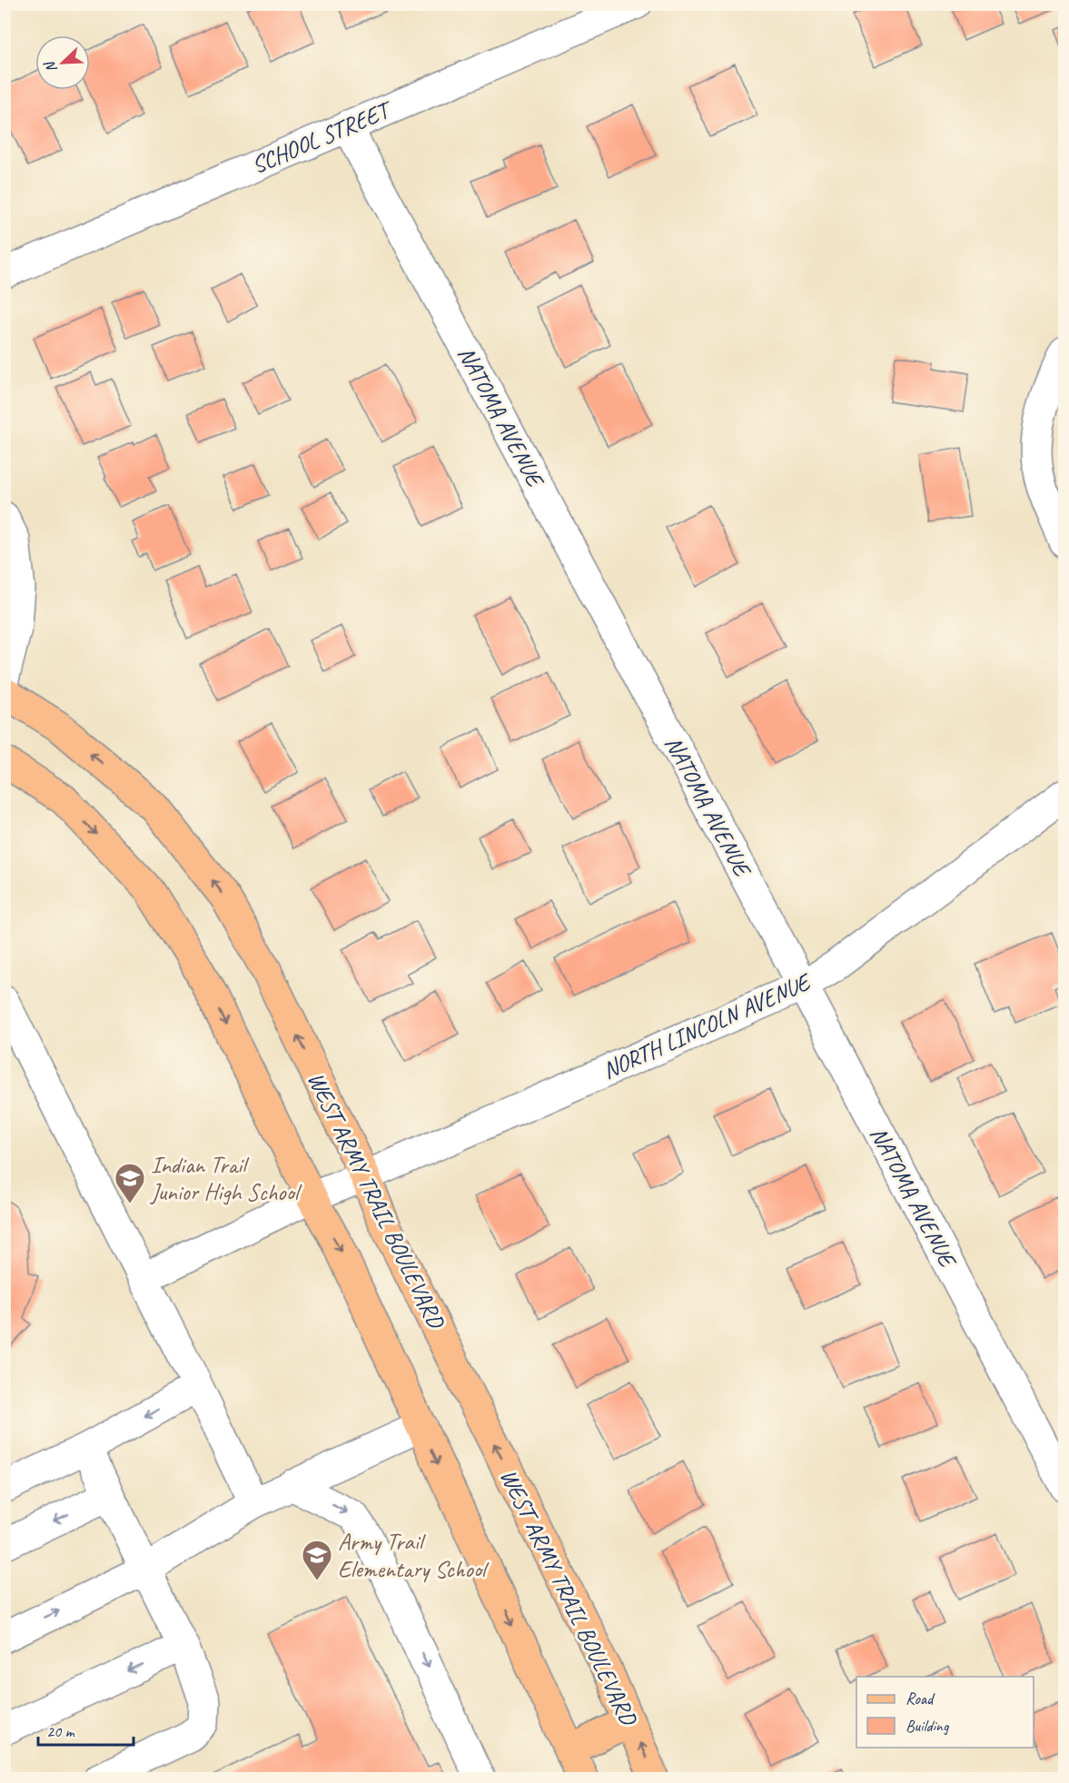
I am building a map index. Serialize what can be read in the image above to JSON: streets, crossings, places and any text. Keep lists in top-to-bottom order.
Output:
{
  "streets": {
    "main road": ["WEST ARMY TRAIL BOULEVARD"],
    "street": ["SCHOOL STREET", "NATOMA AVENUE", "NORTH LINCOLN AVENUE"]
  },
  "crossings": [
    ["SCHOOL STREET", "NATOMA AVENUE"],
    ["NATOMA AVENUE", "NORTH LINCOLN AVENUE"],
    ["NORTH LINCOLN AVENUE", "WEST ARMY TRAIL BOULEVARD"]
  ],
  "places": {
    "school or university": ["Indian Trail Junior High School", "Army Trail Elementary School"]
  },
  "legend": ["Road", "Building"],
  "scale_bar": "20 m",
  "north": "bottom left"
}
